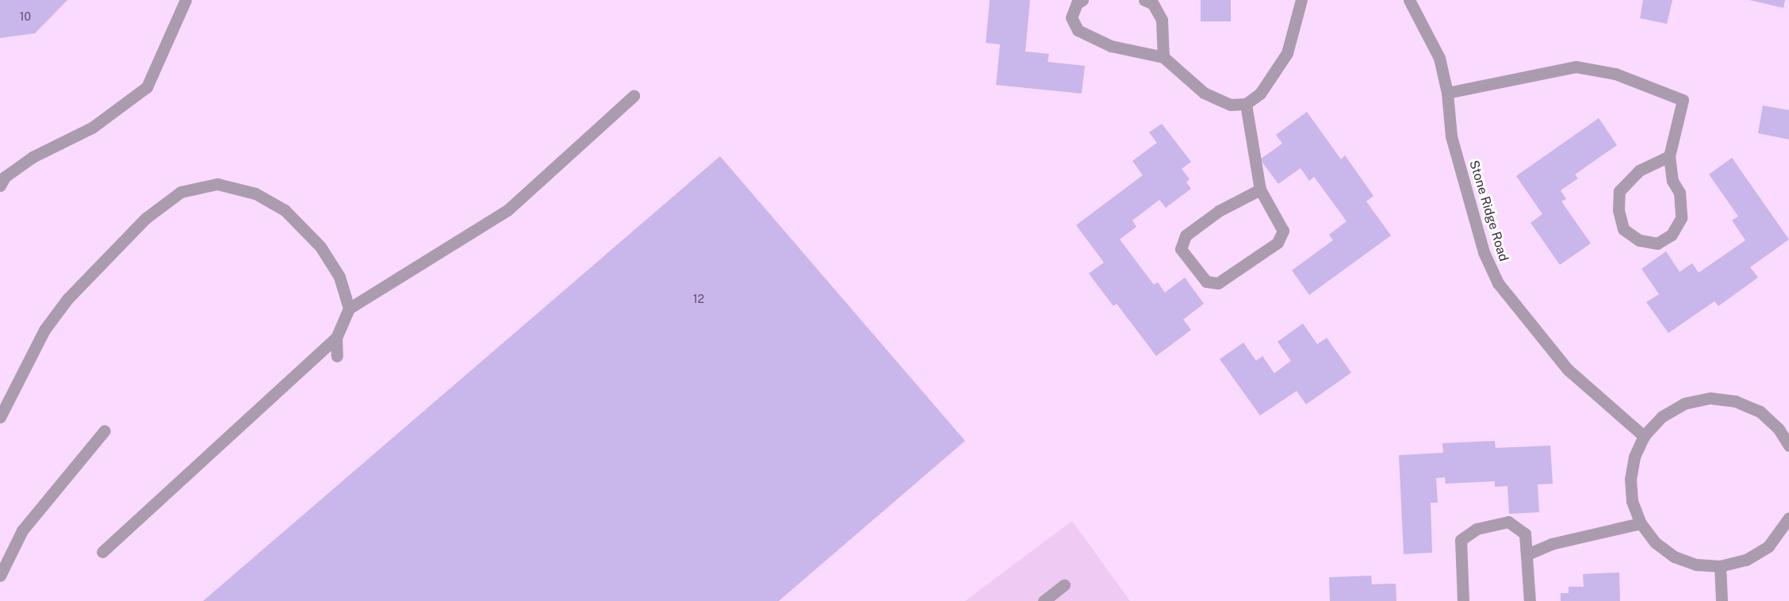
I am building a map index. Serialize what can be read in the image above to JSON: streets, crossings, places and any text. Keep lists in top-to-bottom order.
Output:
{
  "streets": {
    "street": ["Stone Ridge Road"]
  },
  "house_numbers": ["10", "12"]
}
